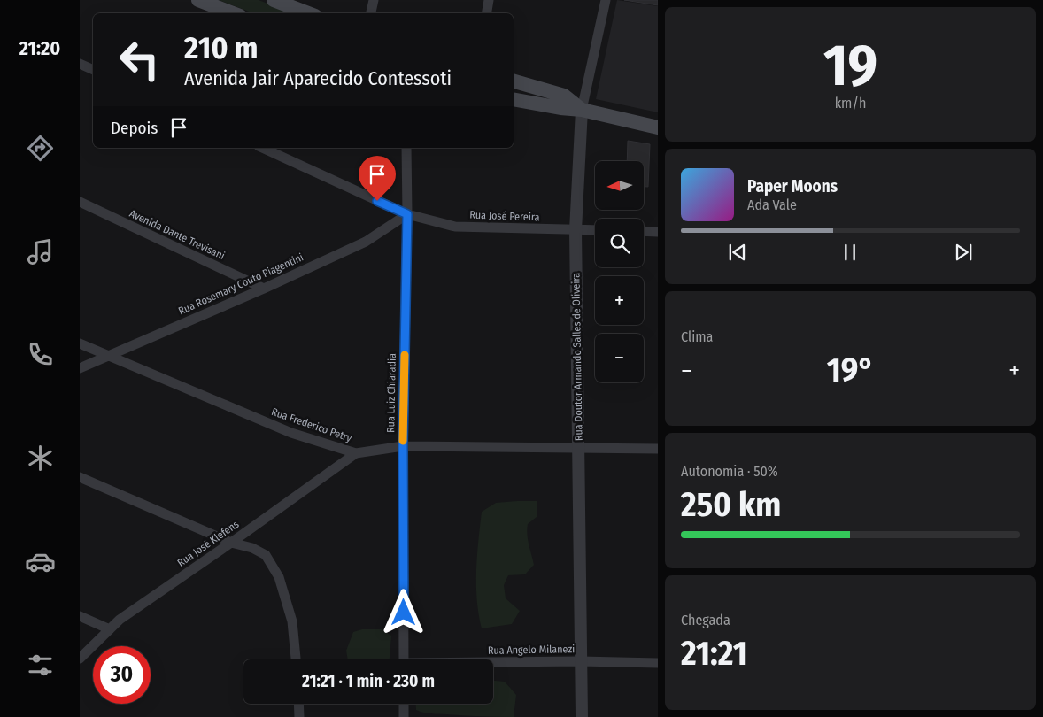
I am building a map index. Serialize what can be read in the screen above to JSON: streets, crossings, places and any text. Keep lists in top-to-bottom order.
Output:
{
  "streets": {
    "street": [
      "Rua José Pereira",
      "Avenida Dante Trevisani",
      "Rua Rosemary Couto Piagentini",
      "Rua Doutor Armando Salles de Oliveira",
      "Rua Luiz Chiaradia",
      "Rua Frederico Petry",
      "Rua José Klefens",
      "Rua Angelo Milanezi"
    ]
  },
  "crossings": [
    ["Rua José Pereira", "Rua Rosemary Couto Piagentini"],
    ["Rua José Pereira", "Rua Doutor Armando Salles de Oliveira"],
    ["Rua José Pereira", "Rua Luiz Chiaradia"],
    ["Avenida Dante Trevisani", "Rua Rosemary Couto Piagentini"],
    ["Rua Rosemary Couto Piagentini", "Rua Luiz Chiaradia"],
    ["Rua Rosemary Couto Piagentini", "Rua Frederico Petry"],
    ["Rua Doutor Armando Salles de Oliveira", "Rua Frederico Petry"],
    ["Rua Doutor Armando Salles de Oliveira", "Rua Angelo Milanezi"],
    ["Rua Luiz Chiaradia", "Rua Frederico Petry"],
    ["Rua Frederico Petry", "Rua José Klefens"]
  ],
  "north": "left",
  "page": {
    "tabs": "21:20",
    "tile": [
      ["19", "km/h"],
      "Clima",
      ["Autonomia · 50%", "250 km"],
      ["Chegada", "21:21"]
    ],
    "turn": ["210 m", "Avenida Jair Aparecido Contessoti"],
    "then": "Depois",
    "map_buttons": ["+", "−"],
    "song": ["Paper Moons", "Ada Vale"],
    "heat": ["−", "19°", "+"],
    "limit": "30",
    "trip": "21:21 · 1 min · 230 m"
  }
}
